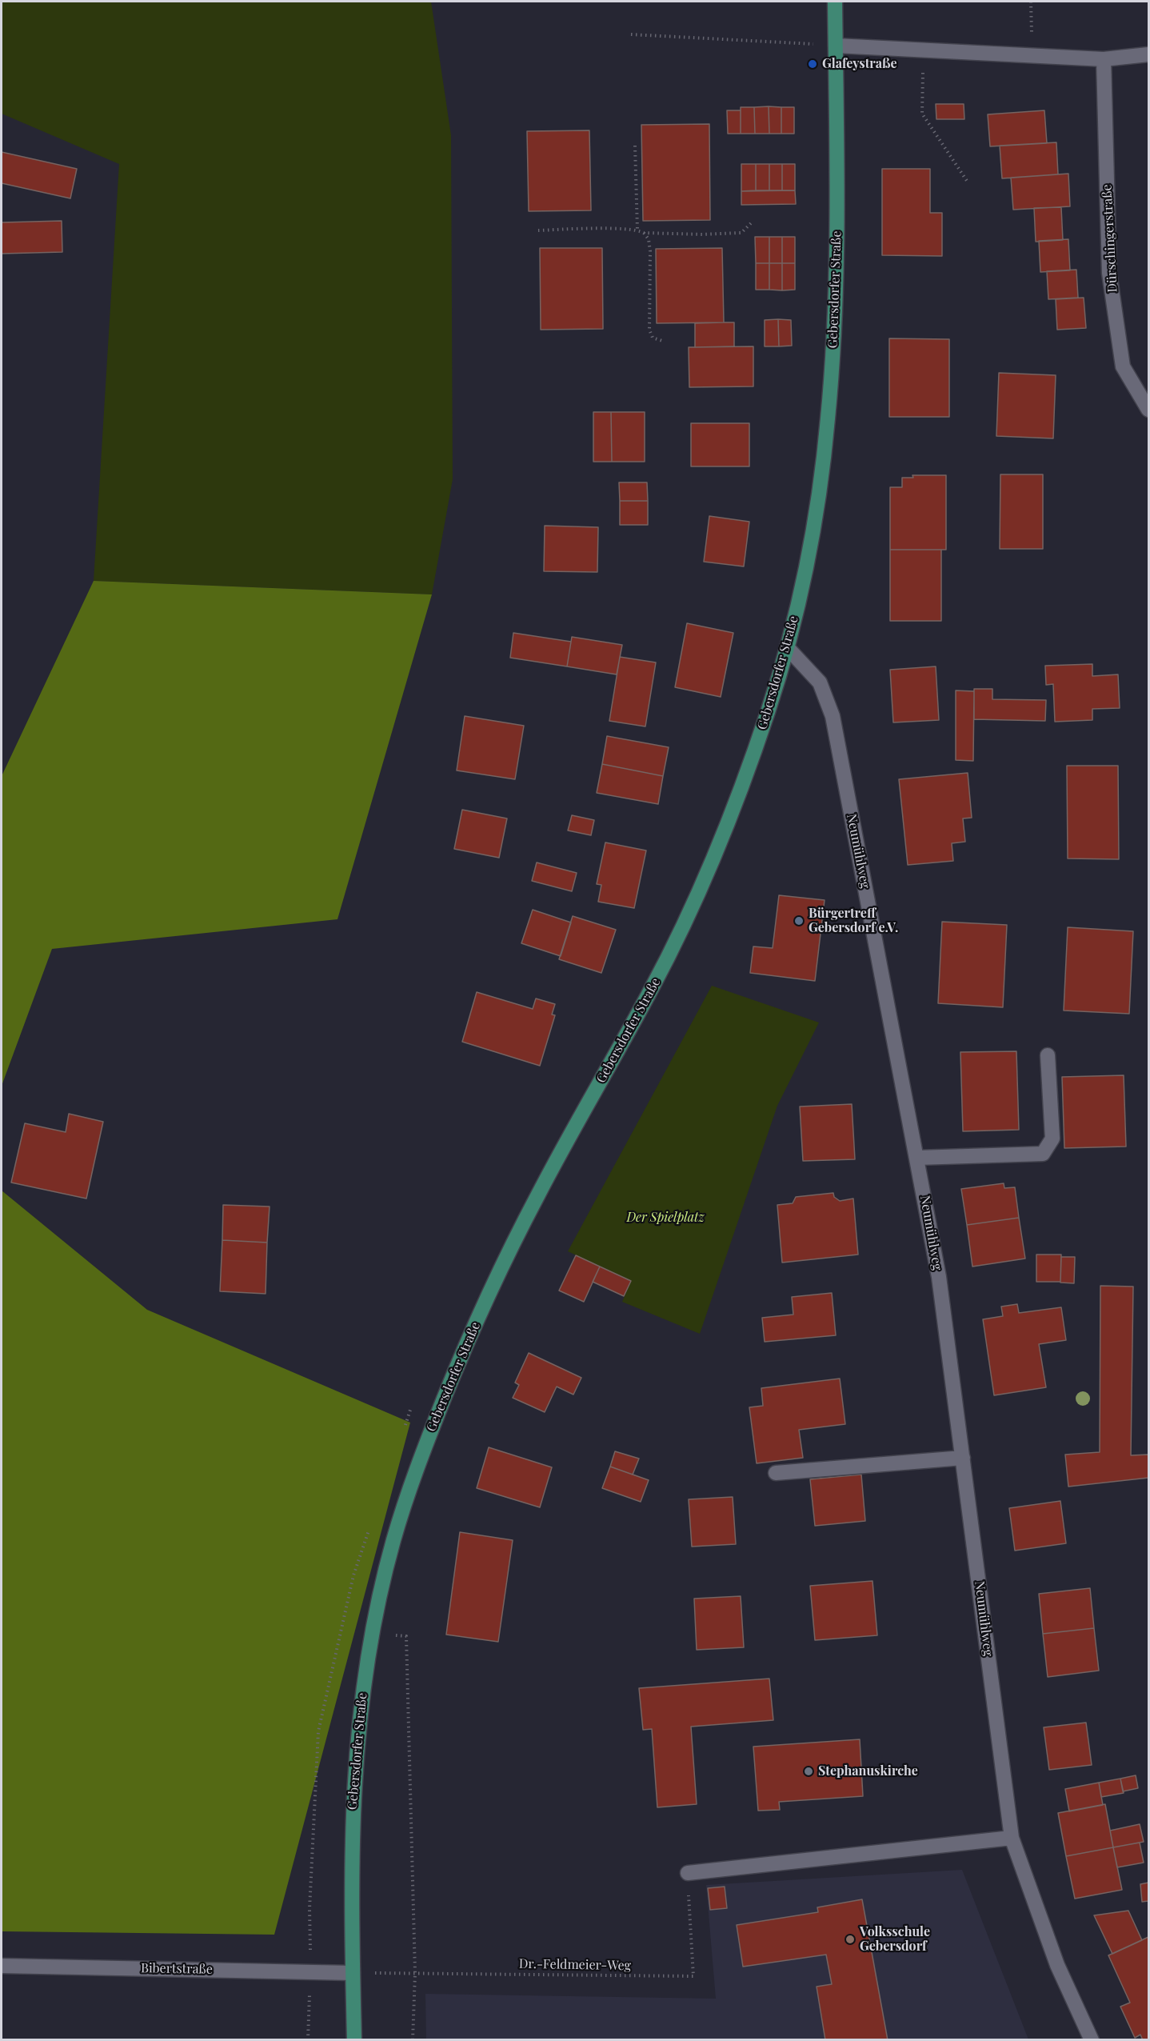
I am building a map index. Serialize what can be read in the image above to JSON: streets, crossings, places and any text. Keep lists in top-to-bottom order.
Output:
{
  "streets": {
    "main road": ["Gebersdorfer Straße"],
    "street": ["Dürschingerstraße", "Neumühlweg", "Bibertstraße"],
    "path": ["Dr.-Feldmeier-Weg"]
  },
  "crossings": [
    ["Gebersdorfer Straße", "Neumühlweg"],
    ["Gebersdorfer Straße", "Dr.-Feldmeier-Weg"],
    ["Gebersdorfer Straße", "Bibertstraße"],
    ["Dr.-Feldmeier-Weg", "Bibertstraße"]
  ],
  "parks": ["Der Spielplatz"],
  "places": [
    "Glafeystraße",
    "Bürgertreff Gebersdorf e.V.",
    "Stephanuskirche",
    "Volksschule Gebersdorf"
  ]
}
